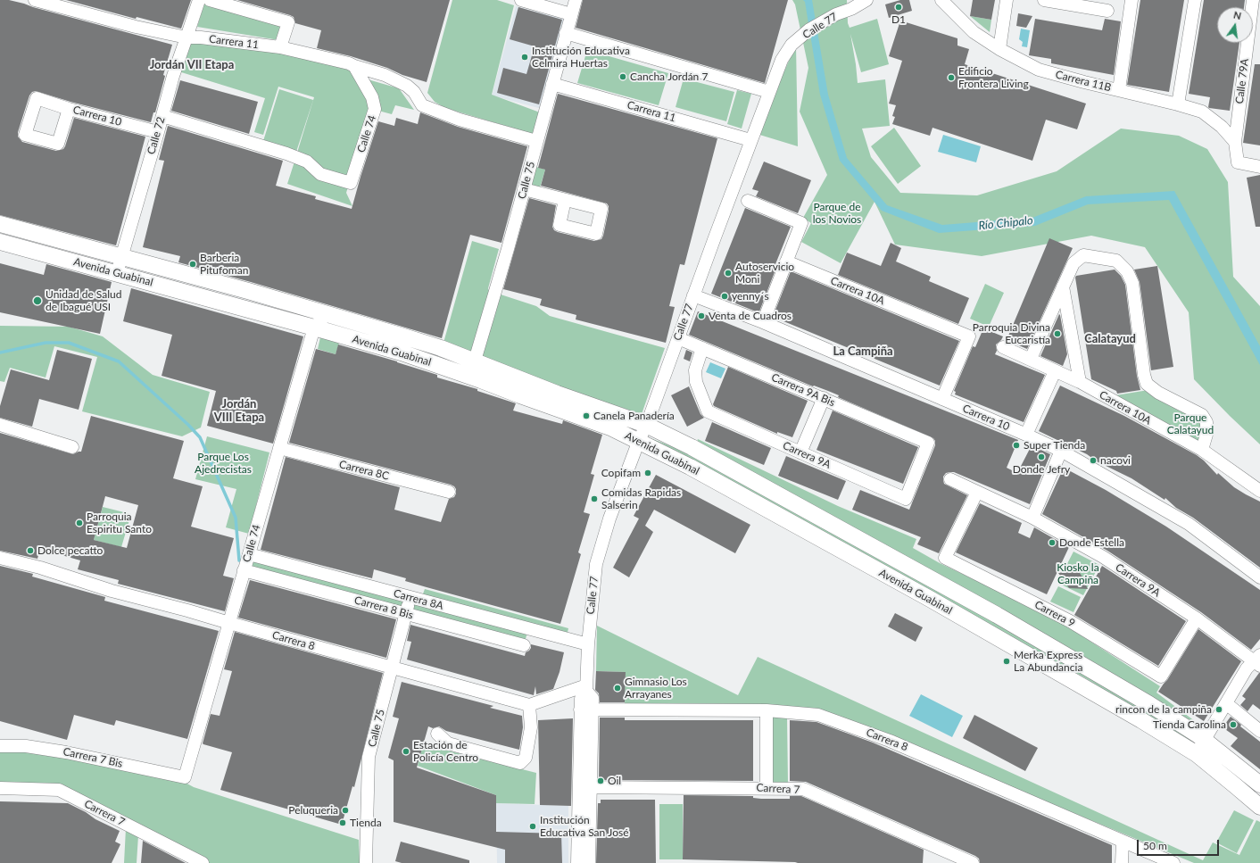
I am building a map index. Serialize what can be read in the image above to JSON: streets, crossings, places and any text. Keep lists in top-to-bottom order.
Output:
{
  "streets": {
    "main road": ["Avenida Guabinal"],
    "street": [
      "Calle 77",
      "Carrera 11",
      "Carrera 11B",
      "Calle 79A",
      "Carrera 10",
      "Calle 74",
      "Calle 72",
      "Calle 75",
      "Carrera 10A",
      "Carrera 9A Bis",
      "Carrera 9A",
      "Carrera 8C",
      "Carrera 8A",
      "Carrera 8 Bis",
      "Carrera 9",
      "Carrera 8",
      "Carrera 7 Bis",
      "Carrera 7"
    ]
  },
  "crossings": [
    ["Calle 77", "Carrera 11"],
    ["Calle 77", "Carrera 10"],
    ["Calle 77", "Avenida Guabinal"],
    ["Calle 77", "Carrera 9A Bis"],
    ["Calle 77", "Carrera 8A"],
    ["Calle 77", "Carrera 8"],
    ["Calle 77", "Carrera 7"],
    ["Carrera 11", "Calle 74"],
    ["Carrera 11", "Calle 72"],
    ["Carrera 11", "Calle 75"],
    ["Carrera 11B", "Calle 79A"],
    ["Carrera 10", "Calle 72"],
    ["Carrera 10", "Carrera 10A"],
    ["Calle 74", "Calle 72"],
    ["Calle 74", "Avenida Guabinal"],
    ["Calle 74", "Carrera 8C"],
    ["Calle 74", "Carrera 8A"],
    ["Calle 74", "Carrera 8 Bis"],
    ["Calle 74", "Carrera 8"],
    ["Calle 74", "Carrera 7 Bis"],
    ["Calle 72", "Avenida Guabinal"],
    ["Calle 75", "Avenida Guabinal"],
    ["Calle 75", "Carrera 8A"],
    ["Calle 75", "Carrera 8 Bis"],
    ["Calle 75", "Carrera 8"],
    ["Carrera 9A Bis", "Carrera 9A"],
    ["Carrera 9A", "Carrera 9"]
  ],
  "districts": [
    "Jordán VII Etapa",
    "Calatayud",
    "La Campiña",
    "Jordán VIII Etapa"
  ],
  "water": ["Río Chipalo"],
  "parks": [
    "Parque de los Novios",
    "Parque Calatayud",
    "Parque Los Ajedrecistas",
    "Kiosko la Campiña"
  ],
  "places": [
    "D1",
    "Institución Educativa Celmira Huertas",
    "Cancha Jordán 7",
    "Edificio Frontera Living",
    "Barberia Pitufoman",
    "Autoservicio Moni",
    "yenny´s",
    "Unidad de Salud de Ibagué USI",
    "Venta de Cuadros",
    "Parroquia Divina Eucaristía",
    "Canela Panadería",
    "Super Tienda",
    "Donde Jefry",
    "nacovi",
    "Copifam",
    "Comidas Rapidas Salserin",
    "Parroquia Espiritu Santo",
    "Donde Estella",
    "Dolce pecatto",
    "Merka Express La Abundancia",
    "Gimnasio Los Arrayanes",
    "rincon de la campiña",
    "Tienda Carolina",
    "Estación de Policía Centro",
    "Oil",
    "Peluqueria",
    "Tienda",
    "Institución Educativa San José"
  ],
  "scale_bar": "50 m",
  "north": "top"
}
